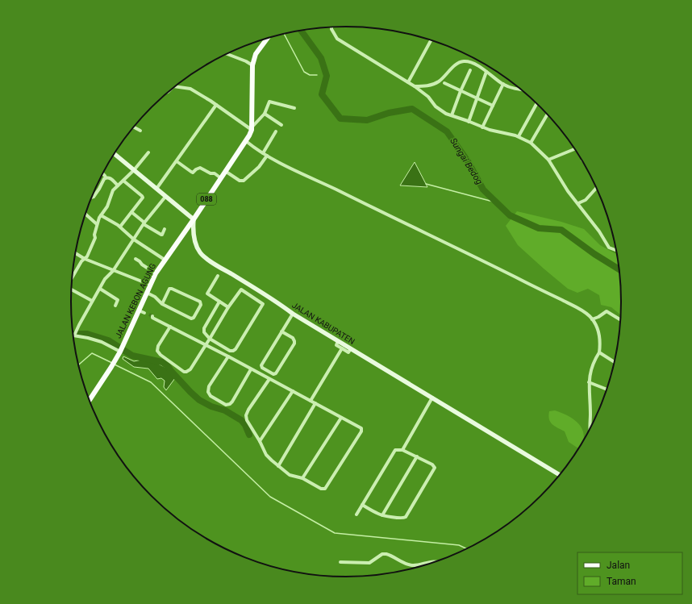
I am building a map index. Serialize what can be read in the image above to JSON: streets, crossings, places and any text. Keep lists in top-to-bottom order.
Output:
{
  "streets": {
    "main road": ["088", "JALAN KEBON AGUNG", "JALAN KABUPATEN"]
  },
  "crossings": [
    ["JALAN KEBON AGUNG", "JALAN KABUPATEN"]
  ],
  "water": ["Sungai Bedog"],
  "legend": ["Jalan", "Taman"]
}
